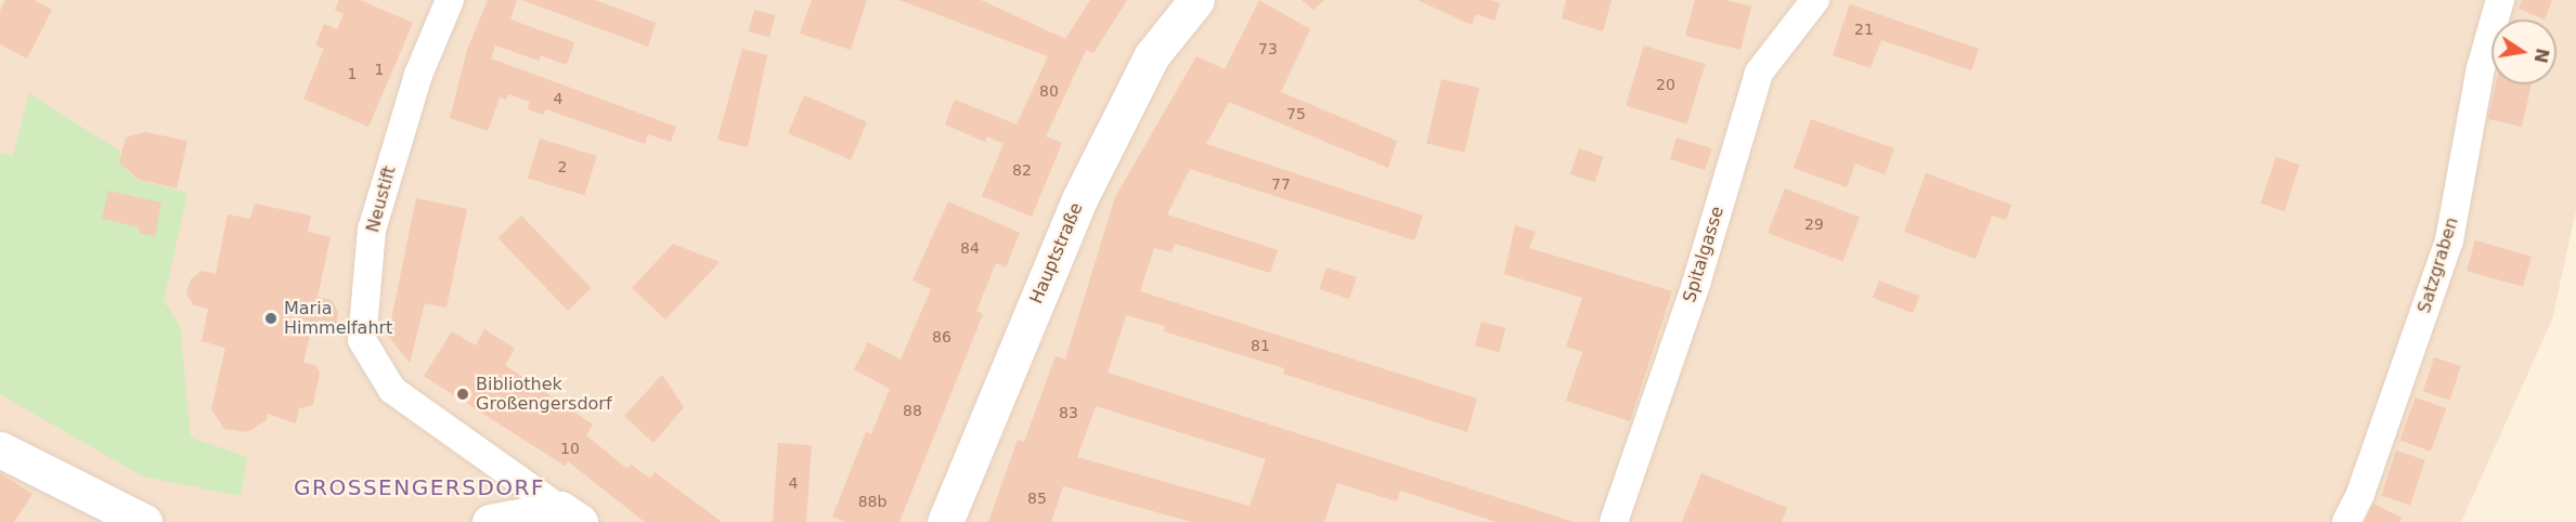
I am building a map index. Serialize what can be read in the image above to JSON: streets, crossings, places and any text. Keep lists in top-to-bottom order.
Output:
{
  "streets": {
    "main road": ["Hauptstraße"],
    "street": ["Neustift", "Spitalgasse", "Satzgraben"]
  },
  "districts": ["GROSSENGERSDORF"],
  "places": ["Maria Himmelfahrt", "Bibliothek Großengersdorf"],
  "house_numbers": [
    "21",
    "73",
    "1",
    "1",
    "20",
    "80",
    "4",
    "75",
    "2",
    "82",
    "77",
    "29",
    "84",
    "86",
    "81",
    "88",
    "83",
    "10",
    "4",
    "85",
    "88b"
  ],
  "north": "right"
}
